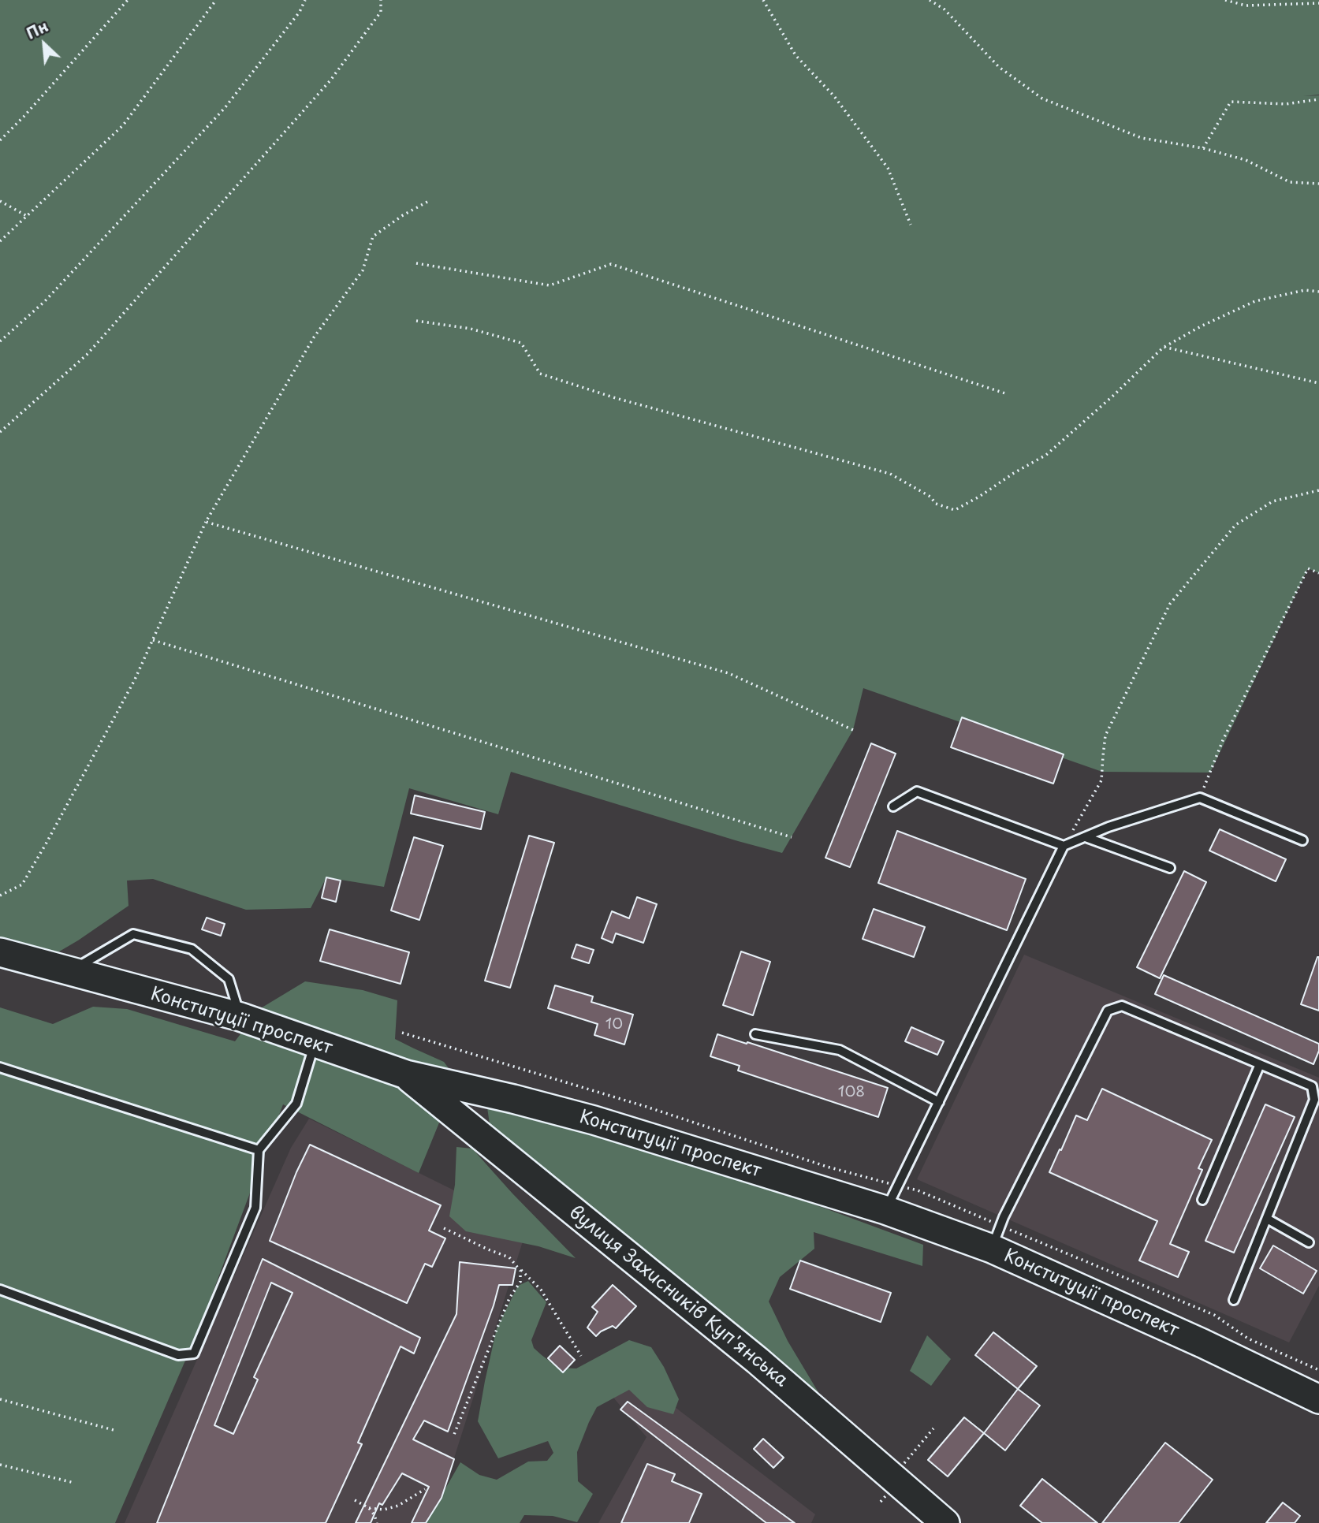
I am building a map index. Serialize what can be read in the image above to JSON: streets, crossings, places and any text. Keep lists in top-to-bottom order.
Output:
{
  "streets": {
    "main road": ["Конституції проспект", "вулиця Захисників Куп'янська"]
  },
  "crossings": [
    ["Конституції проспект", "вулиця Захисників Куп'янська"]
  ],
  "house_numbers": ["10", "108"],
  "north": "top left"
}
